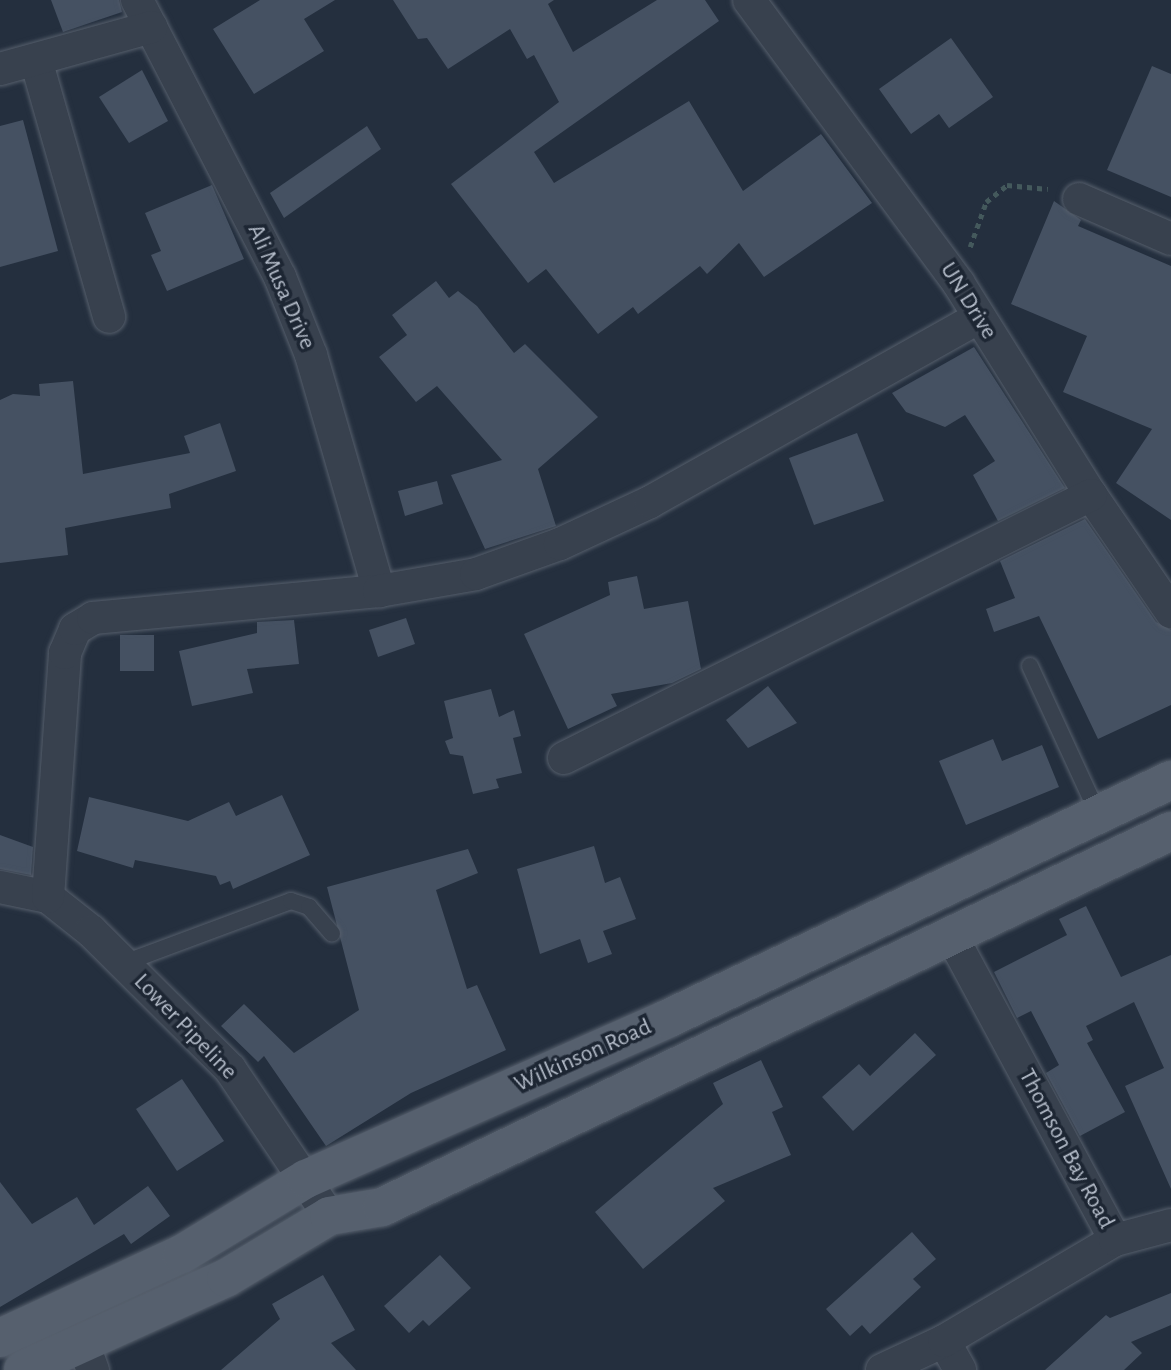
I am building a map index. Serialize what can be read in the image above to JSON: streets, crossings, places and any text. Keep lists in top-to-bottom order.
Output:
{
  "streets": {
    "main road": ["Wilkinson Road"],
    "street": [
      "Ali Musa Drive",
      "UN Drive",
      "Lower Pipeline",
      "Thomson Bay Road"
    ]
  },
  "crossings": [
    ["Lower Pipeline", "Wilkinson Road"],
    ["Wilkinson Road", "Thomson Bay Road"]
  ]
}
